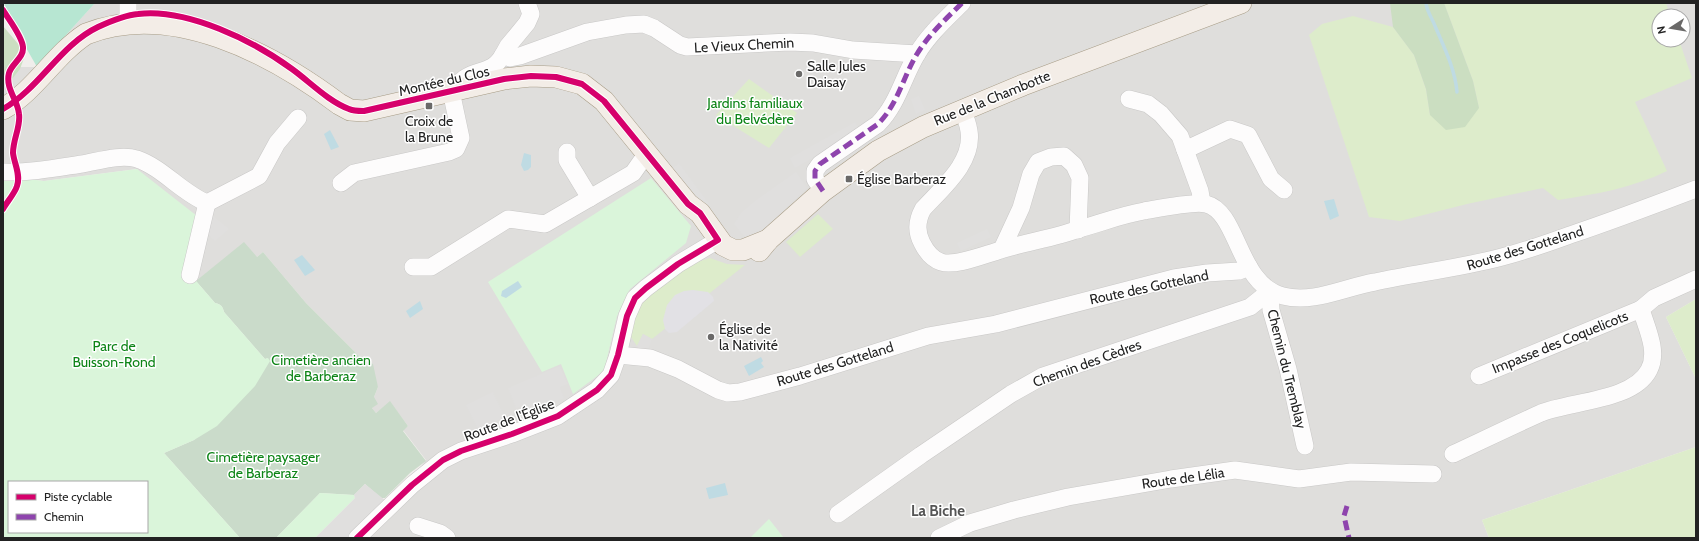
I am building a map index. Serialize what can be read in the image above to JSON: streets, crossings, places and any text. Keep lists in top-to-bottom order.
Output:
{
  "streets": {
    "main road": ["Montée du Clos", "Rue de la Chambotte"],
    "street": [
      "Le Vieux Chemin",
      "Route des Gotteland",
      "Impasse des Coquelicots",
      "Chemin des Cèdres",
      "Chemin du Tremblay",
      "Route de l'Église",
      "Route de Lélia"
    ]
  },
  "crossings": [
    ["Montée du Clos", "Rue de la Chambotte"],
    ["Montée du Clos", "Route de l'Église"],
    ["Rue de la Chambotte", "Route de l'Église"],
    ["Route des Gotteland", "Chemin des Cèdres"],
    ["Route des Gotteland", "Chemin du Tremblay"],
    ["Route des Gotteland", "Route de l'Église"],
    ["Chemin des Cèdres", "Chemin du Tremblay"]
  ],
  "districts": ["La Biche"],
  "parks": [
    "Jardins familiaux du Belvédère",
    "Parc de Buisson-Rond",
    "Cimetière ancien de Barberaz",
    "Cimetière paysager de Barberaz"
  ],
  "places": {
    "other": ["Salle Jules Daisay", "Église de la Nativité"],
    "transit": ["Croix de la Brune", "Église Barberaz"]
  },
  "legend": ["Piste cyclable", "Chemin"],
  "north": "left"
}
